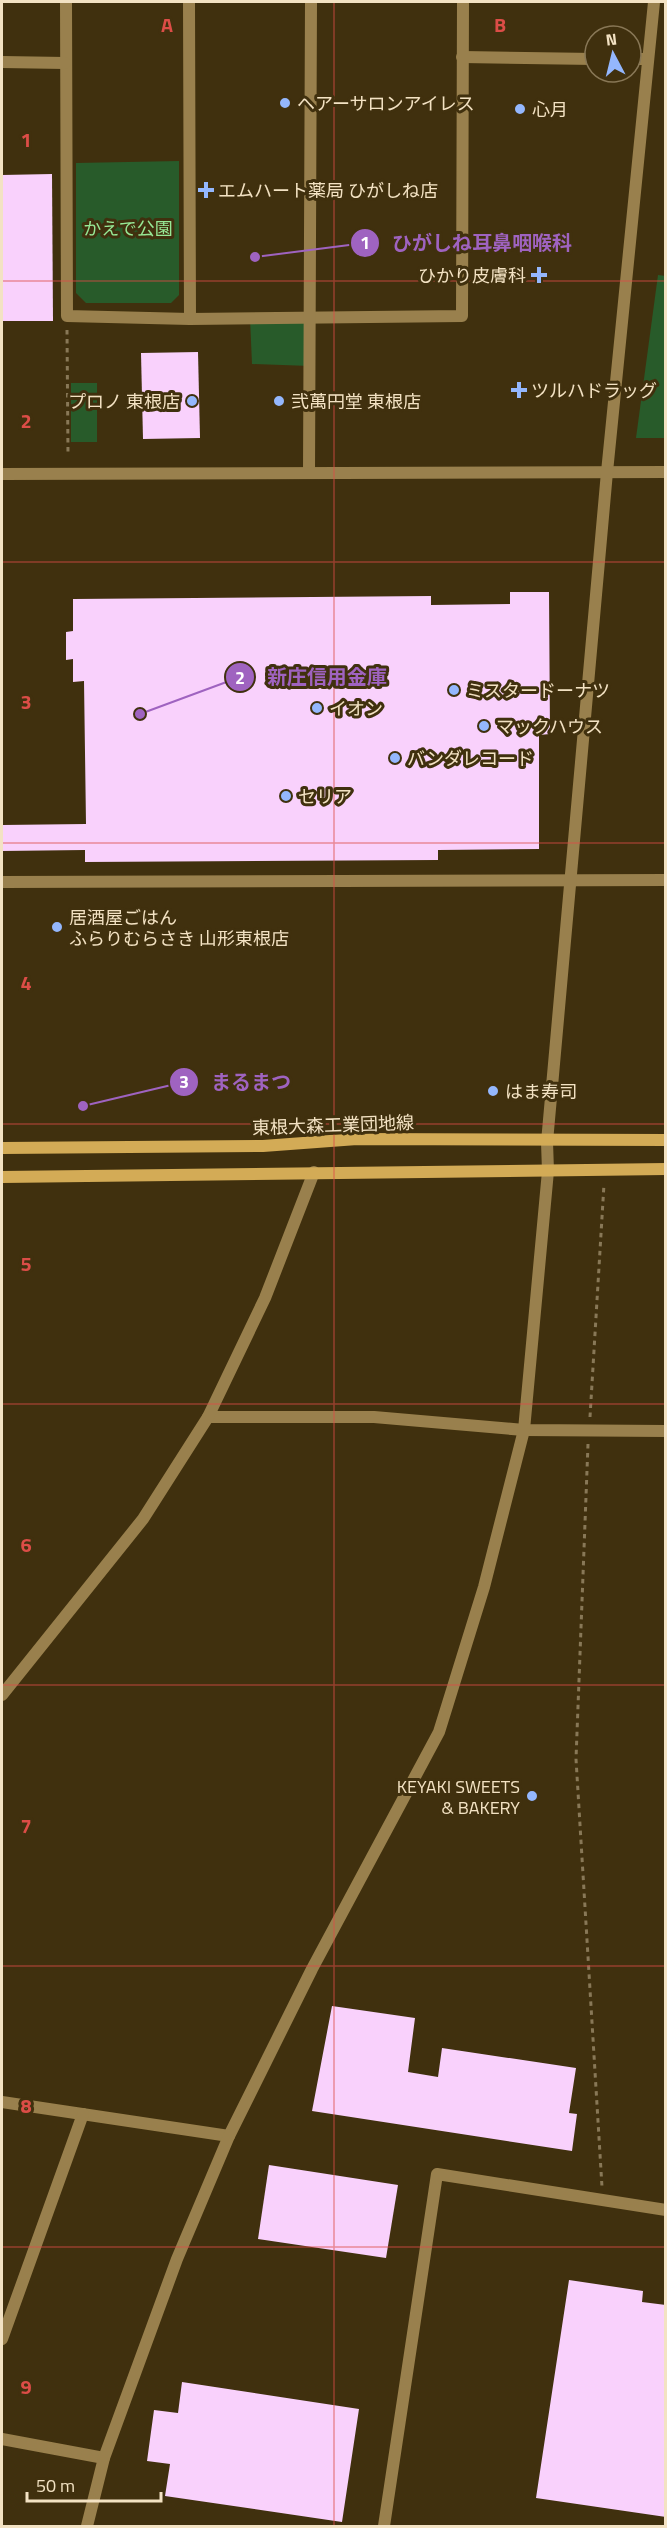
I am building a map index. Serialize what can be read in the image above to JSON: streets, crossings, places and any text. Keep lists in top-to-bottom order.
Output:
{
  "streets": {
    "main road": ["東根大森工業団地線"]
  },
  "parks": ["かえで公園"],
  "places": {
    "other": [
      "ヘアーサロンアイレス",
      "心月",
      "ひがしね耳鼻咽喉科",
      "プロノ 東根店",
      "弐萬円堂 東根店",
      "ミスタードーナツ",
      "イオン",
      "新庄信用金庫",
      "マックハウス",
      "バンダレコード",
      "セリア",
      "居酒屋ごはん ふらりむらさき 山形東根店",
      "はま寿司",
      "まるまつ",
      "KEYAKI SWEETS & BAKERY"
    ],
    "health": ["エムハート薬局 ひがしね店", "ひかり皮膚科", "ツルハドラッグ"]
  },
  "scale_bar": "50 m",
  "north": "top",
  "grid": {
    "columns": ["A", "B"],
    "rows": [
      "1",
      "2",
      "3",
      "4",
      "5",
      "6",
      "7",
      "8",
      "9"
    ]
  }
}
